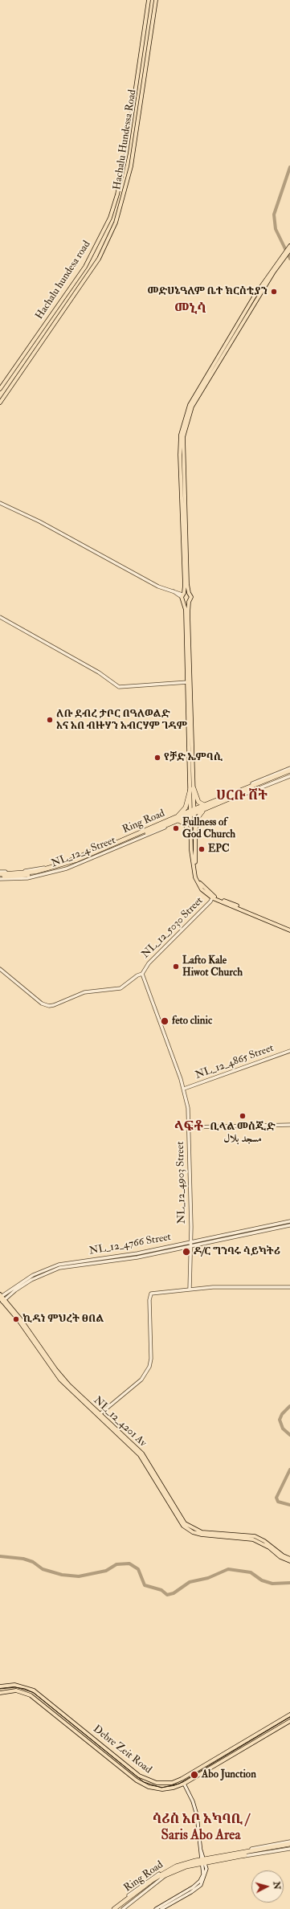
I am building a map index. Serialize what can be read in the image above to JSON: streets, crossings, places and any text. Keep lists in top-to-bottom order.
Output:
{
  "streets": {
    "highway": ["Ring Road"],
    "main road": [
      "Hachalu Hundessa Road",
      "Hachalu hundesa road",
      "NL_12_4201 Av",
      "Debre Zeit Road"
    ],
    "street": [
      "NL_12_5030 Street",
      "NL_12_4865 Street",
      "NL_12_4903 Street",
      "NL_12_4766 Street"
    ]
  },
  "crossings": [
    ["NL_12_5030 Street", "NL_12_4903 Street"],
    ["NL_12_4865 Street", "NL_12_4903 Street"],
    ["NL_12_4903 Street", "NL_12_4766 Street"],
    ["NL_12_4766 Street", "NL_12_4201 Av"]
  ],
  "districts": [
    "መኒሳ",
    "ሀርቡ ሸት",
    "ላፍቶ",
    "ሳሪስ አቦ አካባቢ / Saris Abo Area"
  ],
  "places": [
    "መድሀኔዓለም ቤተ ክርስቲያን",
    "ለቡ ደብረ ታቦር በዓለወልድ እና አበ ብዙሃን አብርሃም ገዳም",
    "የቻድ ኤምባሲ",
    "Fullness of God Church",
    "EPC",
    "Lafto Kale Hiwot Church",
    "feto clinic",
    "ቢላል መስጂድ مسجد بلال",
    "ዶ/ር ግንባሩ ሳይካትሪ",
    "ኪዳነ ምህረት ፀበል",
    "Abo Junction"
  ],
  "north": "right"
}
